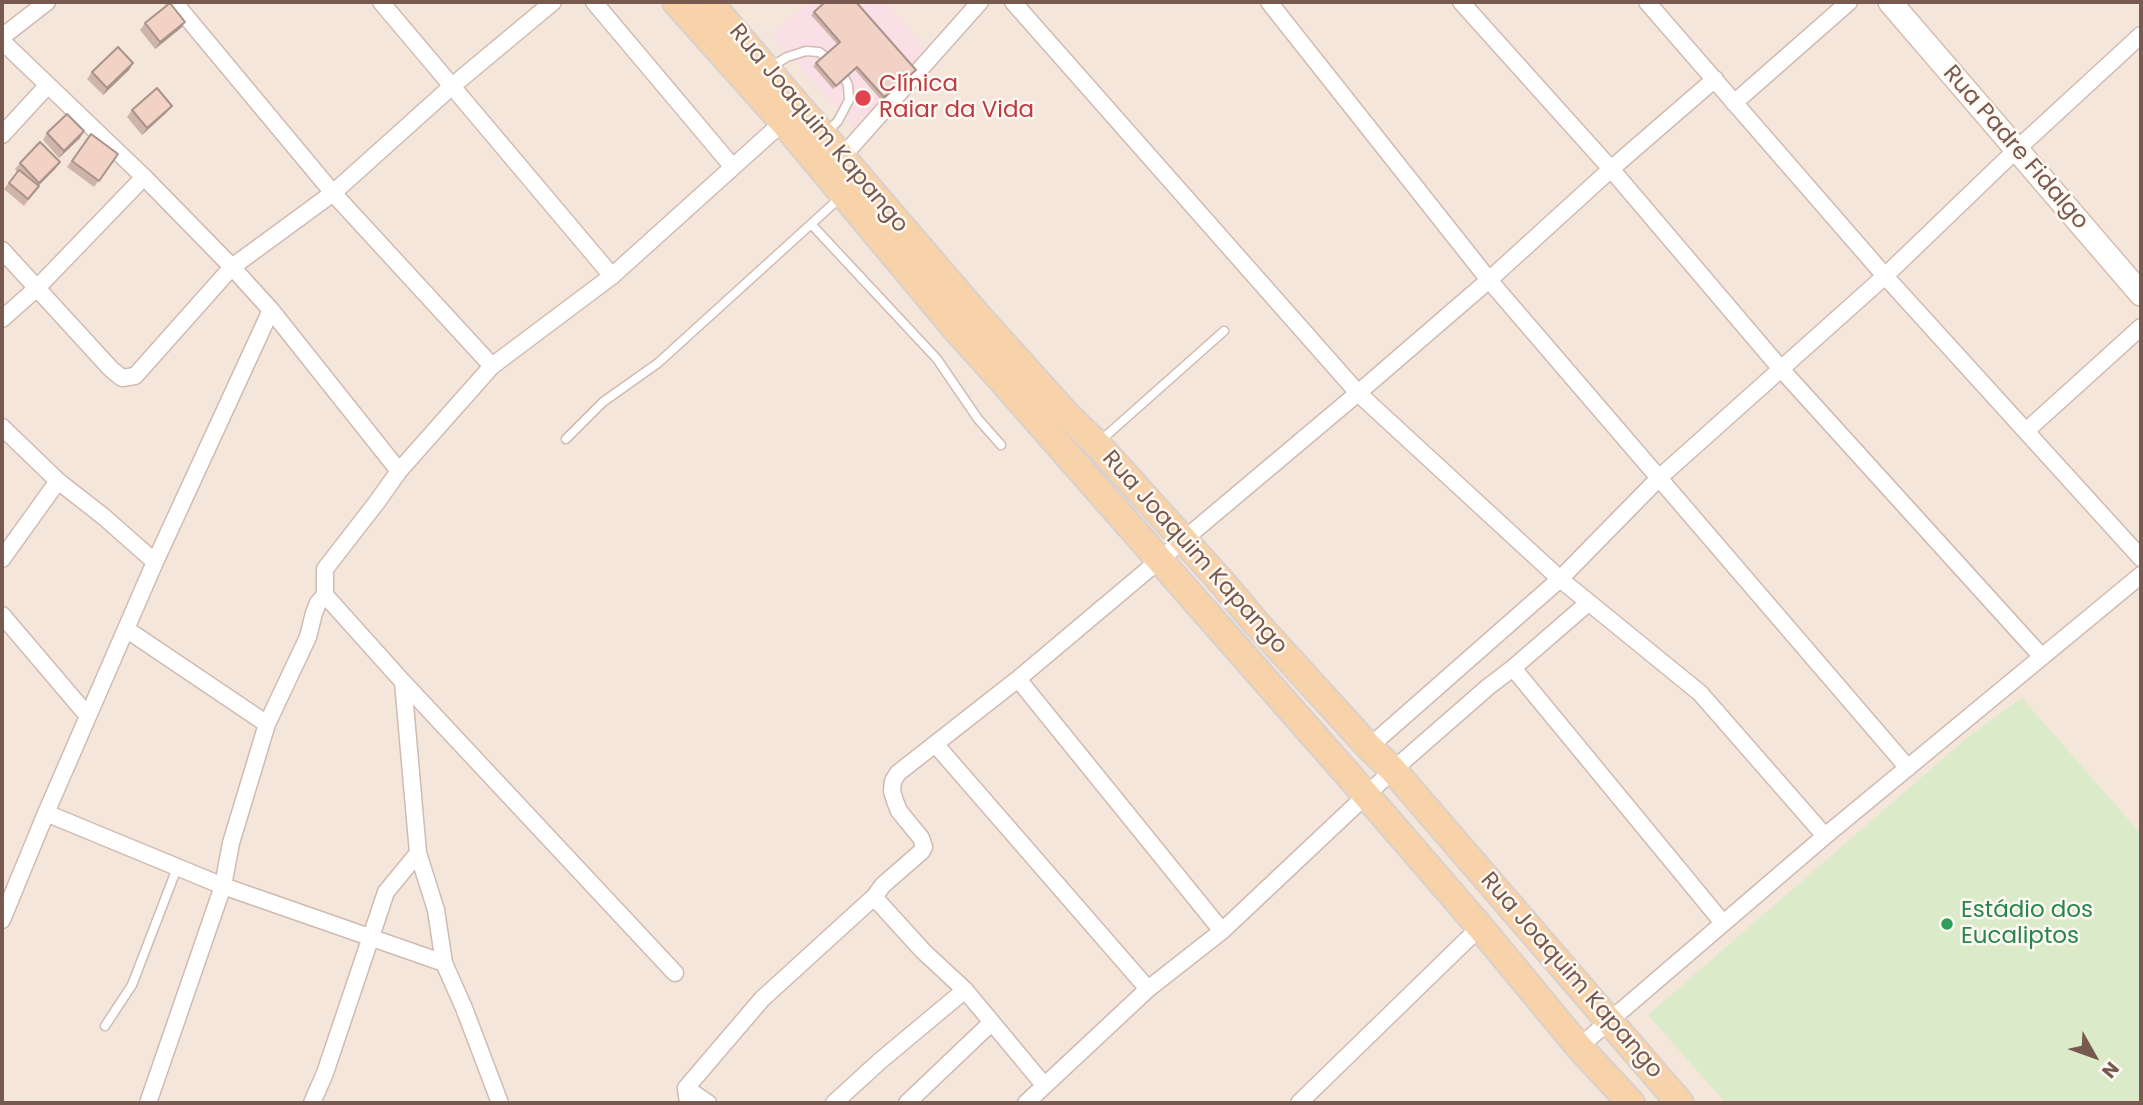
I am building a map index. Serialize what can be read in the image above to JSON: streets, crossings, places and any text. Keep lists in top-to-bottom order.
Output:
{
  "streets": {
    "main road": ["Rua Joaquim Kapango"],
    "street": ["Rua Padre Fidalgo"]
  },
  "places": ["Clínica Raiar da Vida", "Estádio dos Eucaliptos"],
  "north": "bottom right"
}
